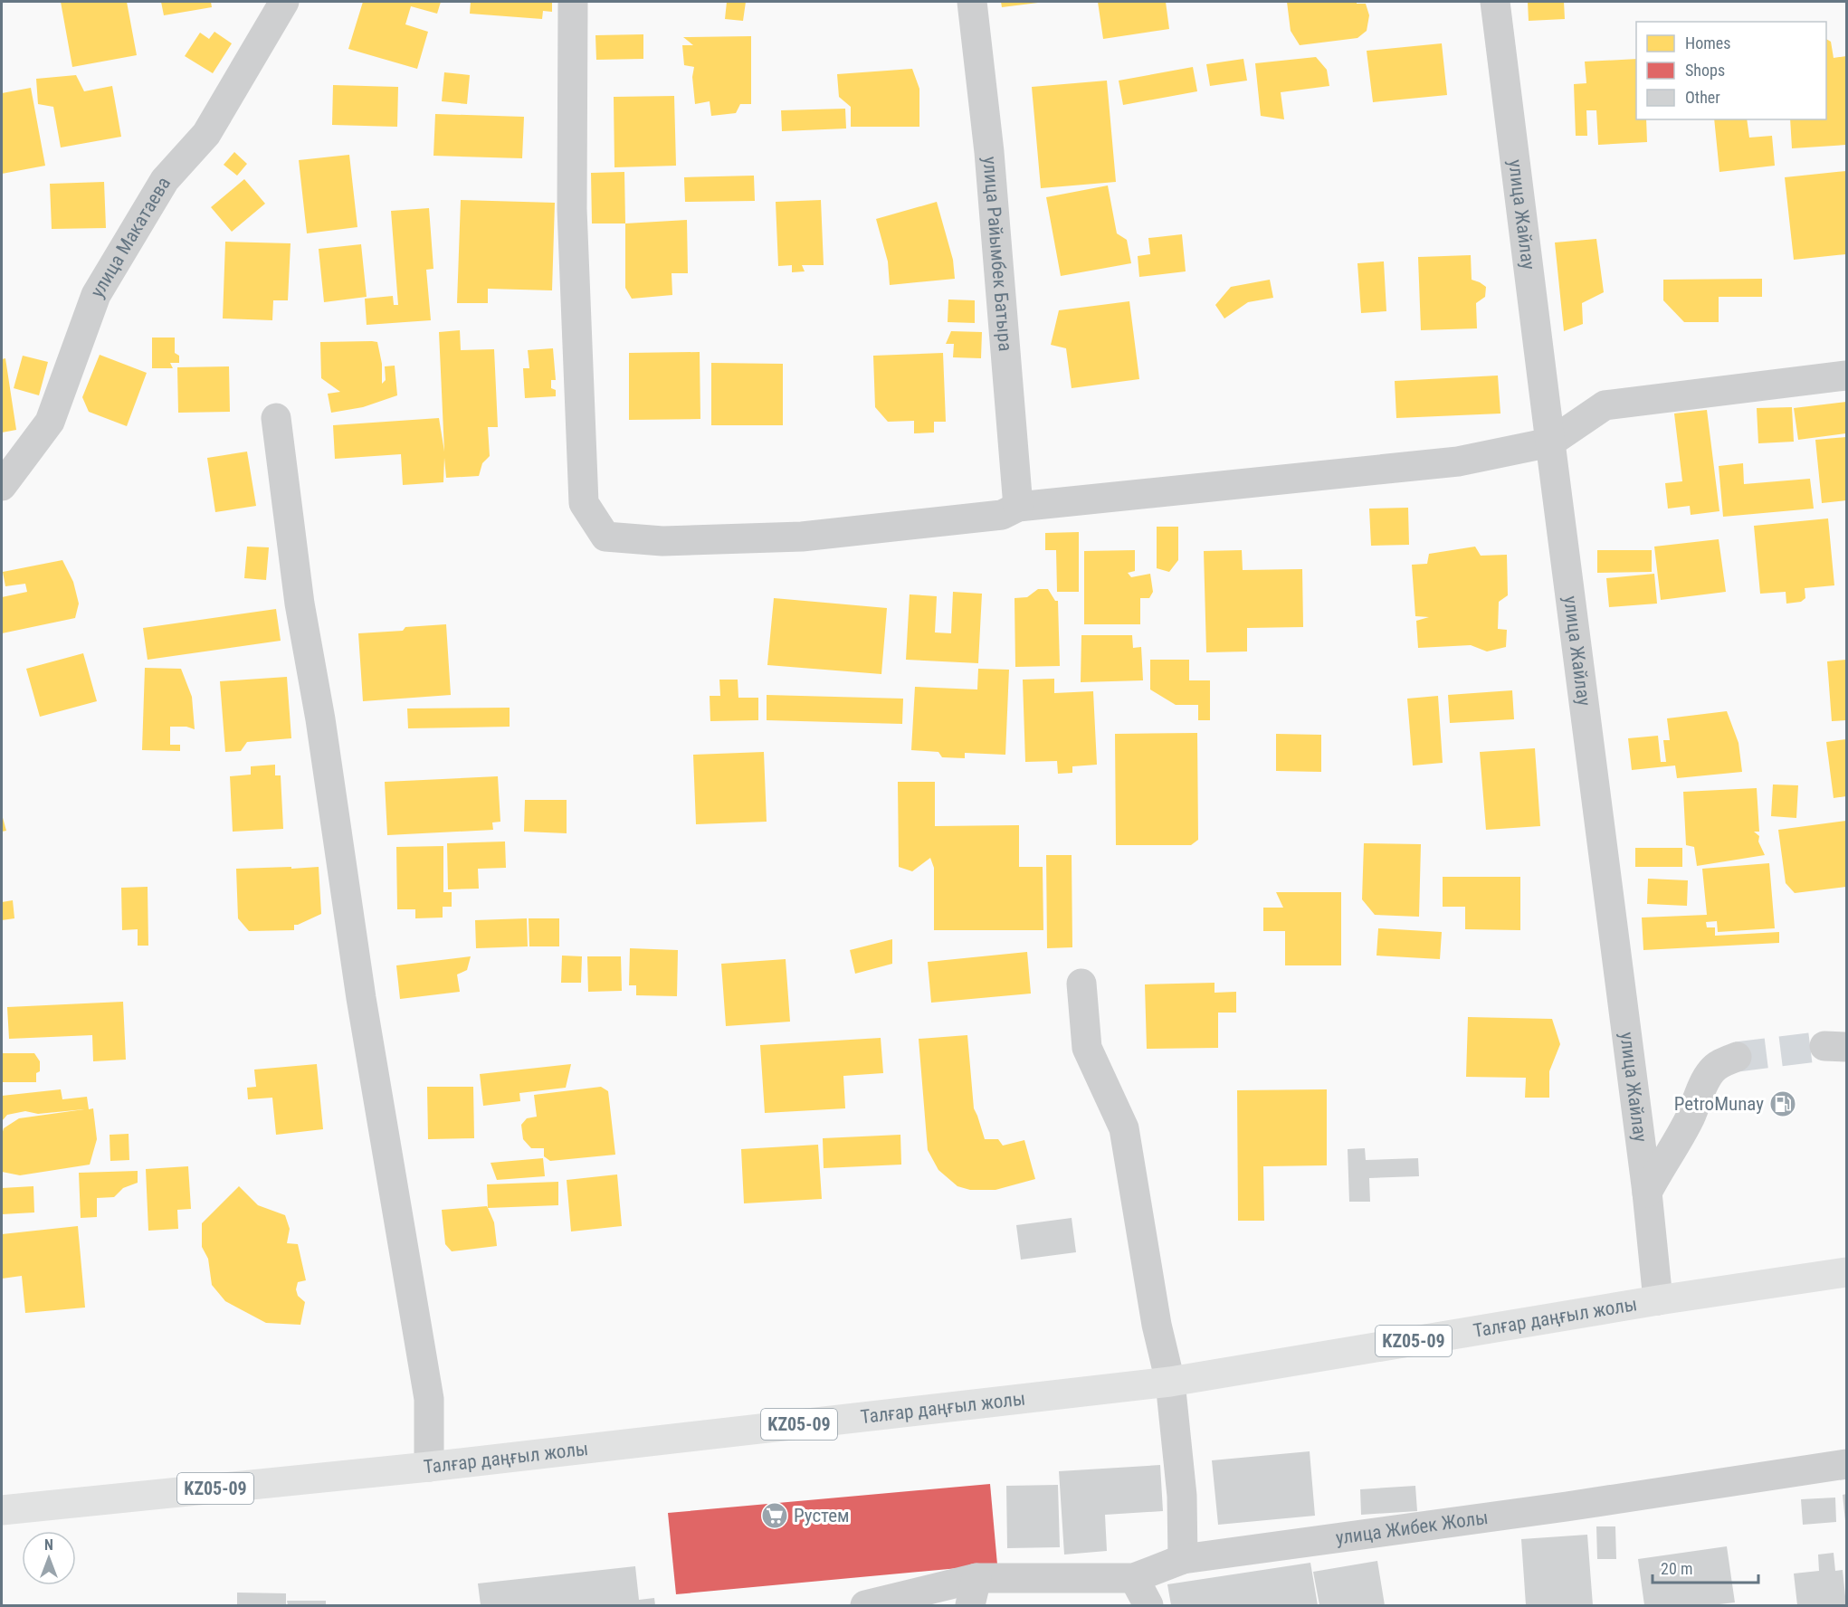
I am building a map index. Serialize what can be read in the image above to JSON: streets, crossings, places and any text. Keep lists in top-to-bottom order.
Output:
{
  "streets": {
    "main road": ["Талғар даңғыл жолы", "KZ05-09"],
    "street": [
      "улица Жайлау",
      "улица Макатаева",
      "улица Райымбек Батыра",
      "улица Жибек Жолы"
    ]
  },
  "crossings": [
    ["улица Жайлау", "Талғар даңғыл жолы"]
  ],
  "places": {
    "fuel station": ["PetroMunay"],
    "supermarket": ["Рустем"]
  },
  "legend": ["Homes", "Shops", "Other"],
  "scale_bar": "20 m",
  "north": "top"
}
